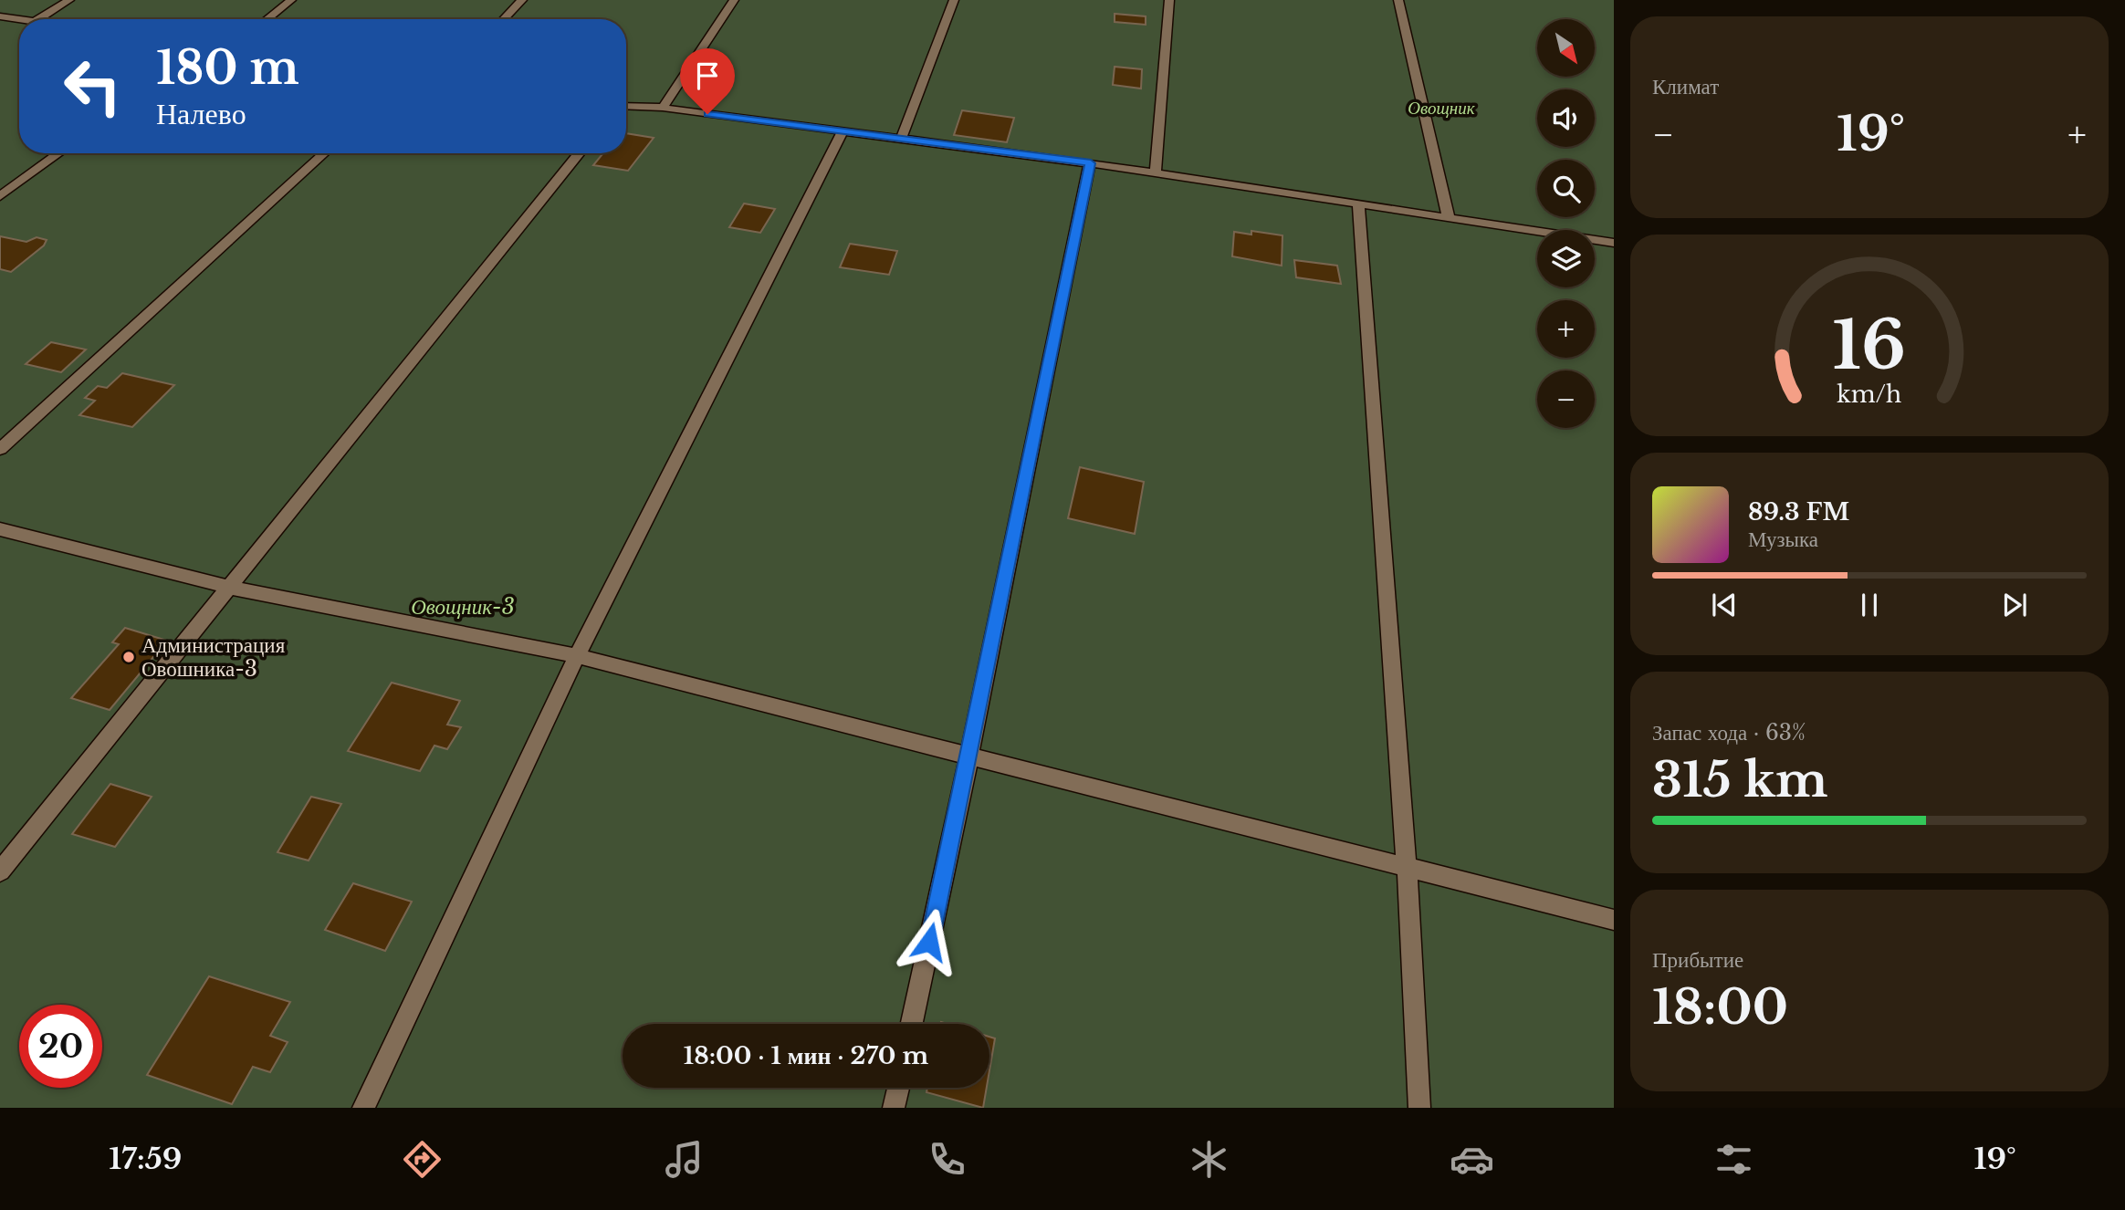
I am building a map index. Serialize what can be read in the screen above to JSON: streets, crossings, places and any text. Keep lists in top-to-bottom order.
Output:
{
  "parks": ["Овощник", "Овощник-3"],
  "places": ["Администрация Овошника-3"],
  "north": "bottom right",
  "page": {
    "tile": [
      "Климат",
      ["Запас хода · 63%", "315 km"],
      ["Прибытие", "18:00"]
    ],
    "map_buttons": ["+", "−"],
    "turn": ["180 m", "Налево"],
    "heat": ["−", "19°", "+"],
    "song": ["89.3 FM", "Музыка"],
    "limit": "20",
    "trip": "18:00 · 1 мин · 270 m",
    "tabs": ["17:59", "19°"],
    "gauge": ["16", "km/h"]
  }
}
